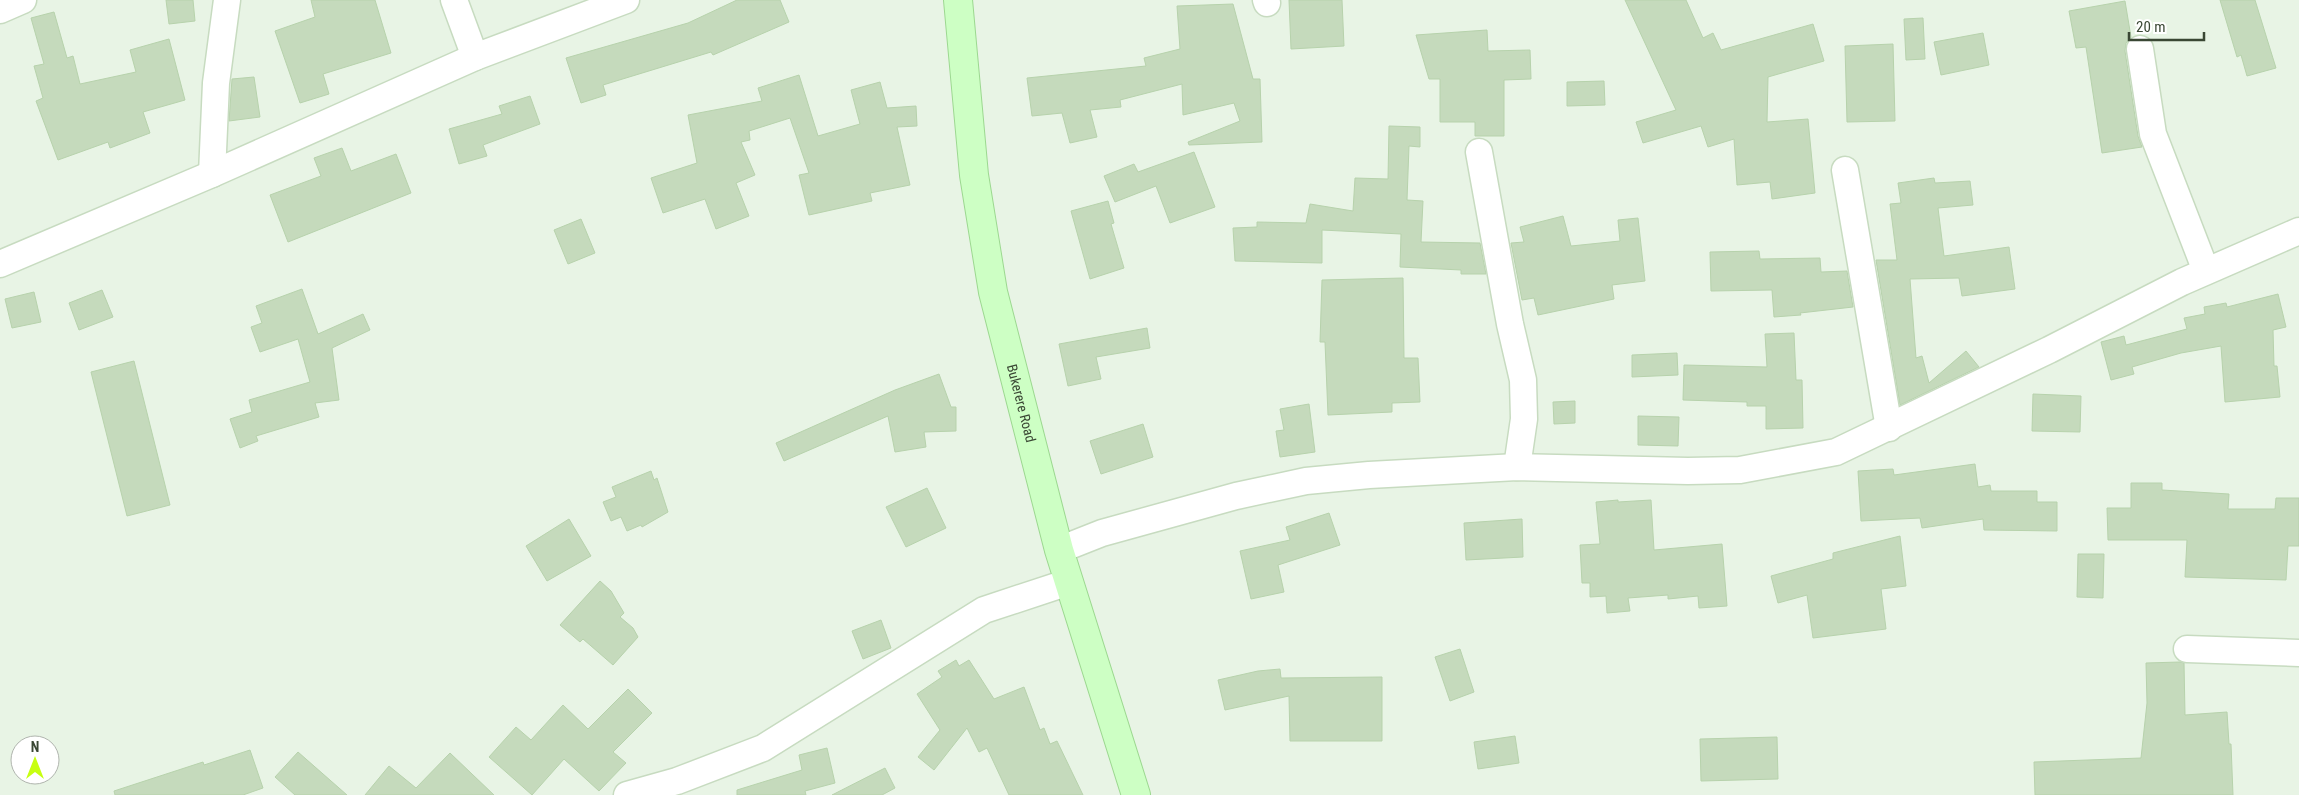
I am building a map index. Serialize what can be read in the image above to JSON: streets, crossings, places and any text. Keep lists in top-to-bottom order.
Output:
{
  "streets": {
    "main road": ["Bukerere Road"]
  },
  "scale_bar": "20 m",
  "north": "top"
}
